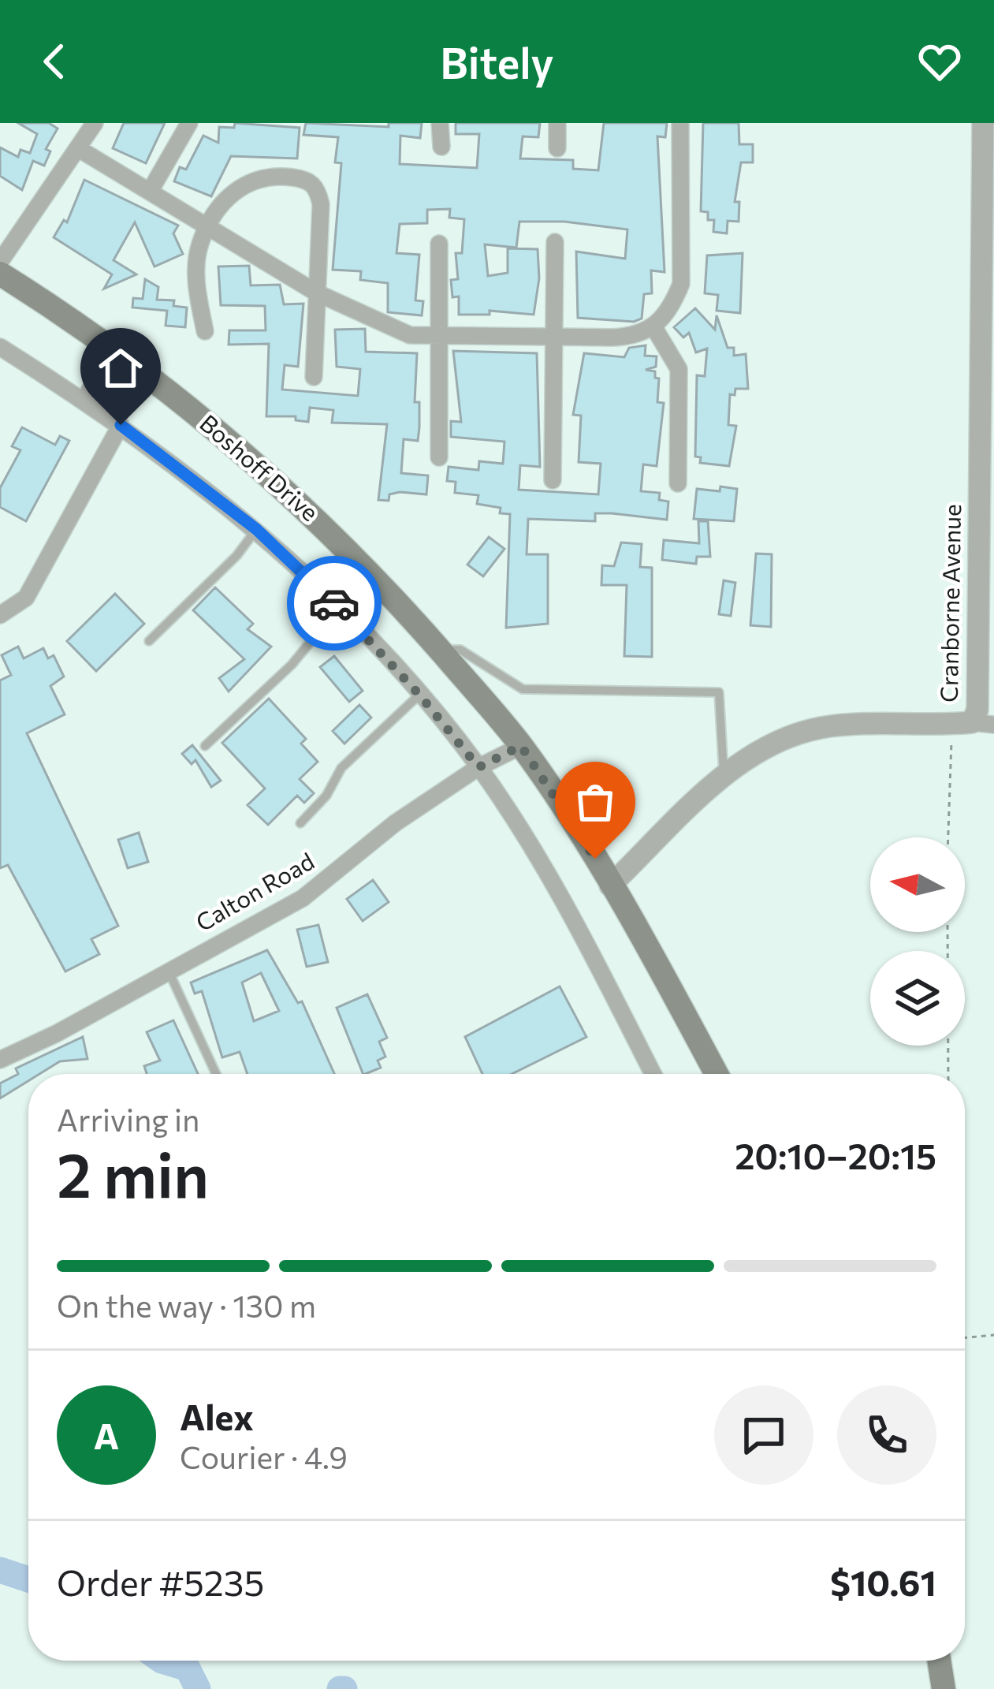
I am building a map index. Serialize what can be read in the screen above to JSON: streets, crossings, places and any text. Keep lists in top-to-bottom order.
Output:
{
  "streets": {
    "main road": ["Boshoff Drive"],
    "street": ["Cranborne Avenue", "Calton Road"]
  },
  "crossings": [
    ["Boshoff Drive", "Cranborne Avenue"],
    ["Boshoff Drive", "Calton Road"]
  ],
  "north": "left",
  "page": {
    "header": "Bitely",
    "heading": ["2 min", "Arriving in", "20:10–20:15"],
    "panel": [
      "Alex",
      "Courier · 4.9",
      "Order #5235",
      "$10.61"
    ],
    "bar": "On the way · 130 m",
    "round": "A"
  }
}
